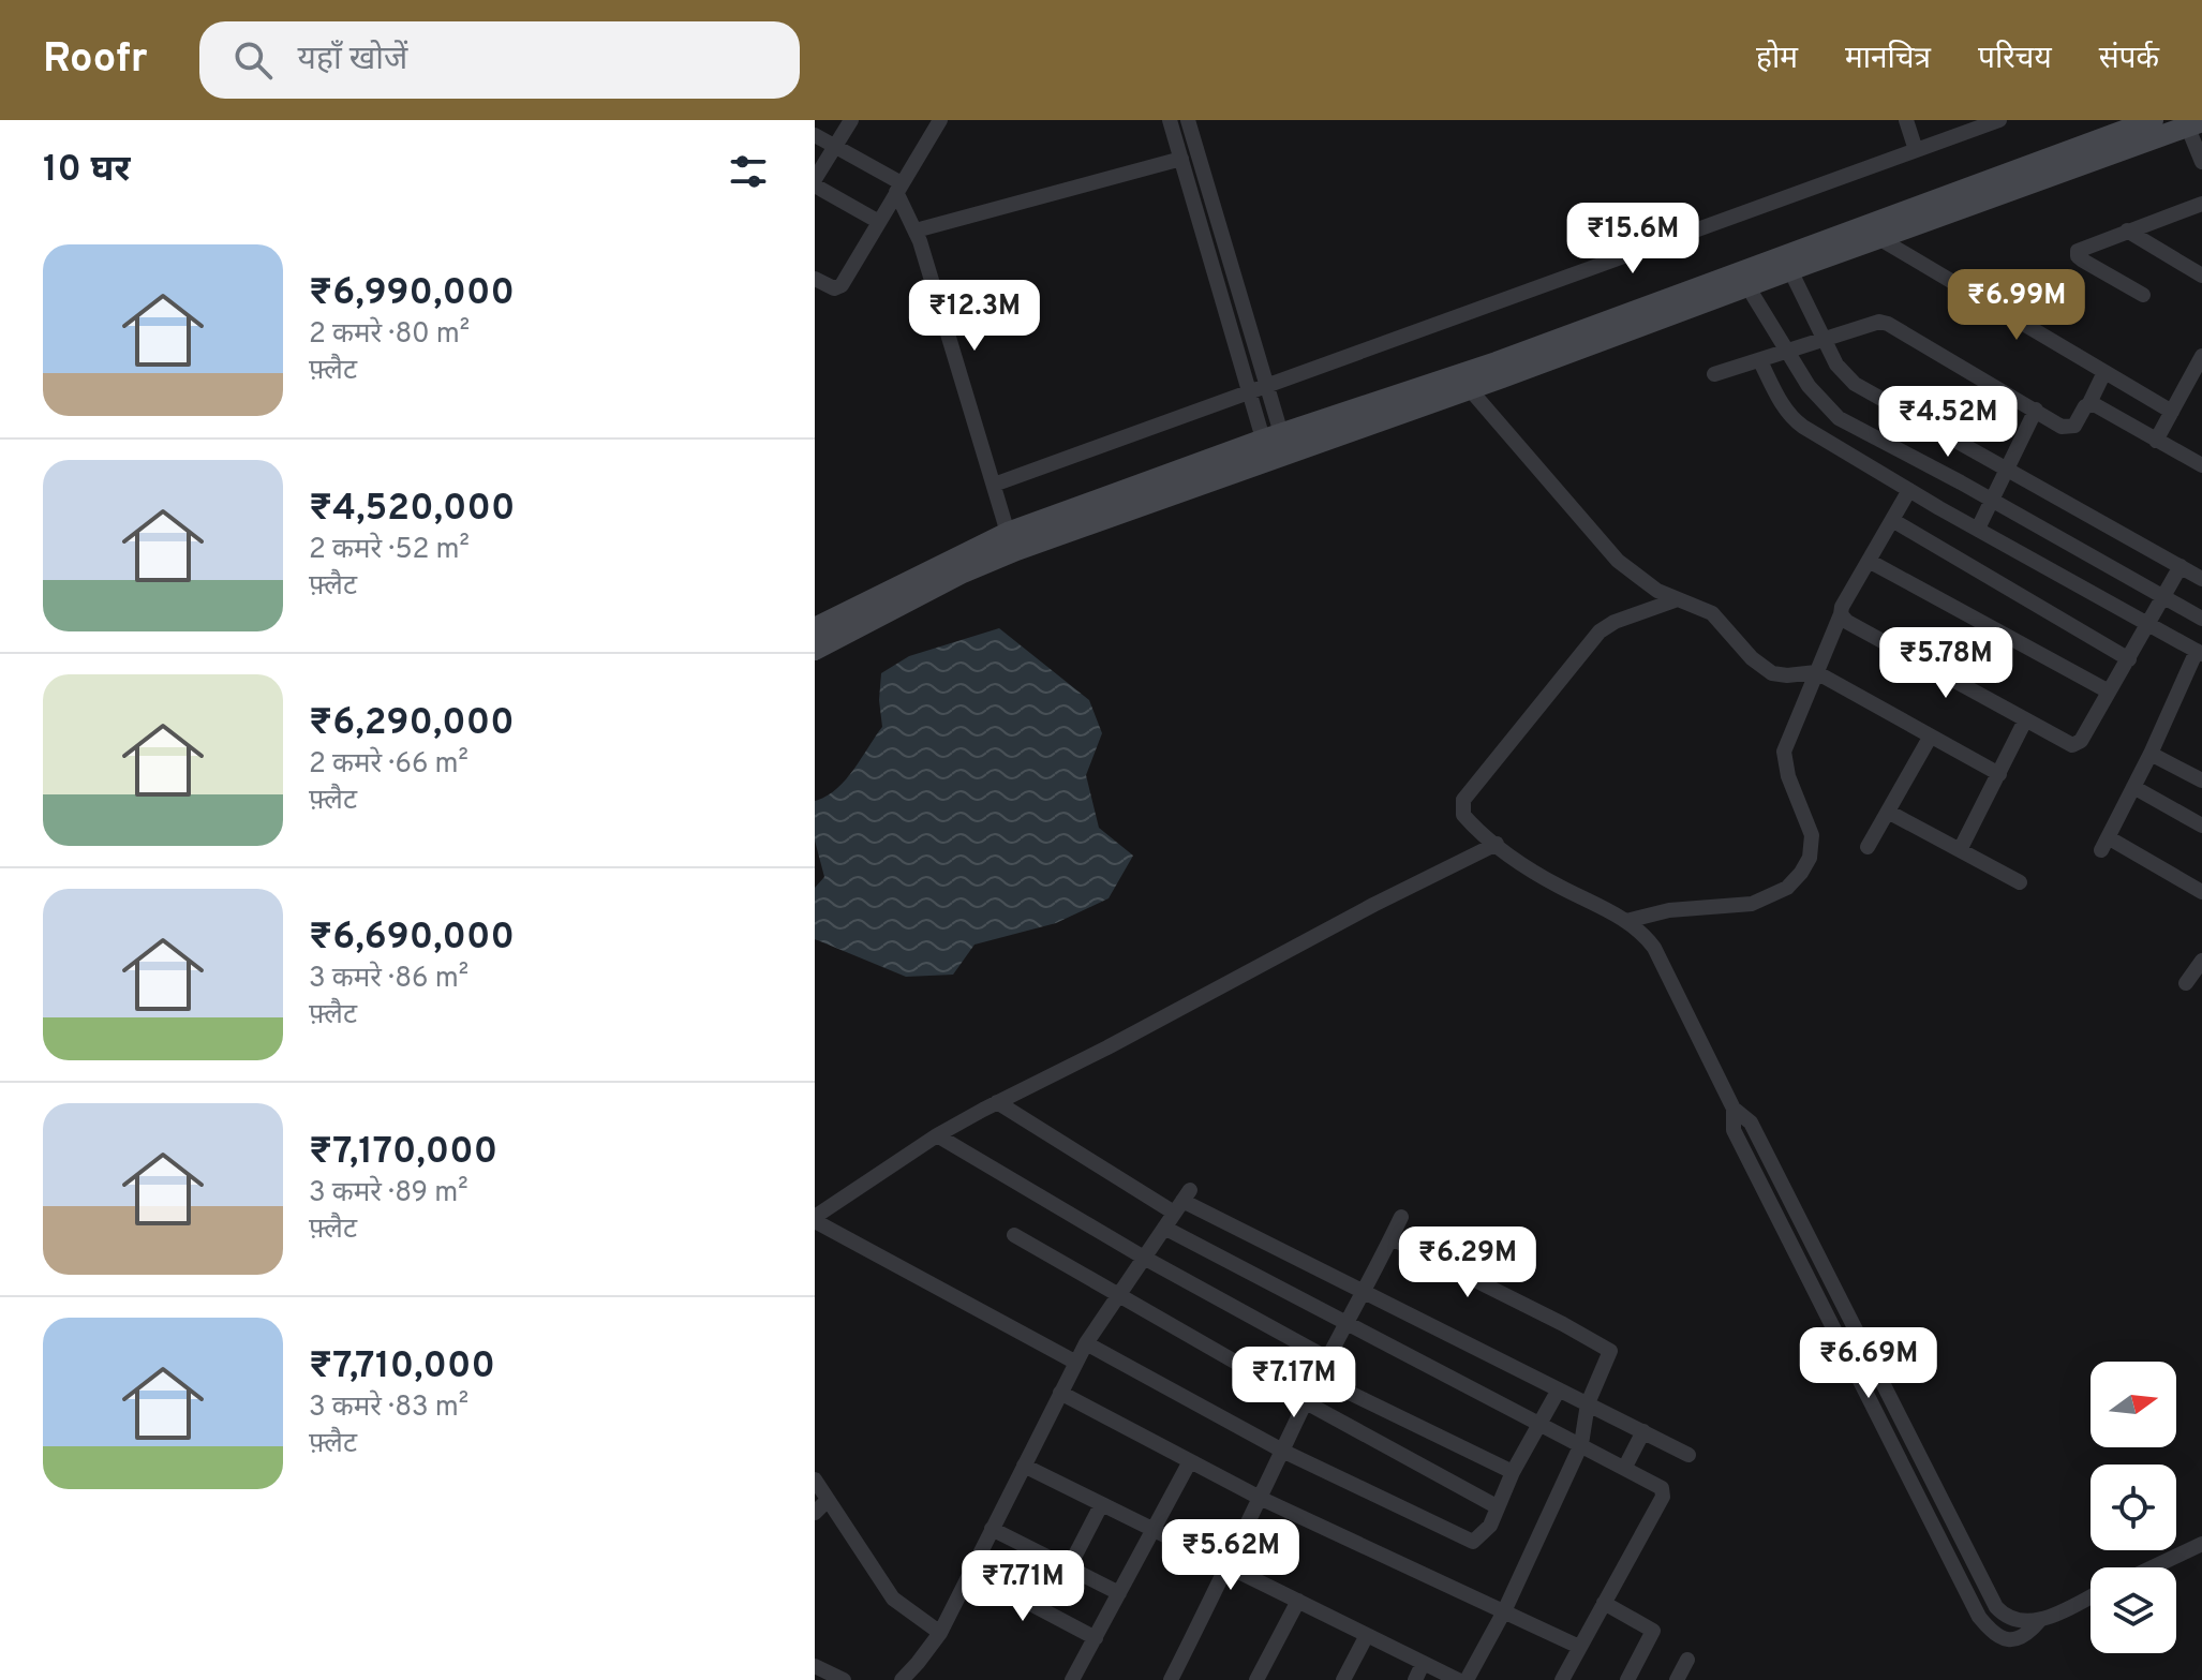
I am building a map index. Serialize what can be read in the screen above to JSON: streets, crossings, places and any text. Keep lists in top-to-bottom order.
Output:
{
  "north": "right",
  "page": {
    "header": "Roofr",
    "search": "यहाँ खोजें",
    "nav": [
      "होम",
      "मानचित्र",
      "परिचय",
      "संपर्क"
    ],
    "heading": "10 घर",
    "price": [
      "₹15.6M",
      "₹6.99M",
      "₹12.3M",
      "₹4.52M",
      "₹5.78M",
      "₹6.29M",
      "₹6.69M",
      "₹7.17M",
      "₹5.62M",
      "₹7.71M"
    ],
    "list": [
      {
        "name": "₹6,990,000",
        "note": "2 कमरे · 80 m² · फ़्लैट"
      },
      {
        "name": "₹4,520,000",
        "note": "2 कमरे · 52 m² · फ़्लैट"
      },
      {
        "name": "₹6,290,000",
        "note": "2 कमरे · 66 m² · फ़्लैट"
      },
      {
        "name": "₹6,690,000",
        "note": "3 कमरे · 86 m² · फ़्लैट"
      },
      {
        "name": "₹7,170,000",
        "note": "3 कमरे · 89 m² · फ़्लैट"
      },
      {
        "name": "₹7,710,000",
        "note": "3 कमरे · 83 m² · फ़्लैट"
      }
    ]
  }
}
